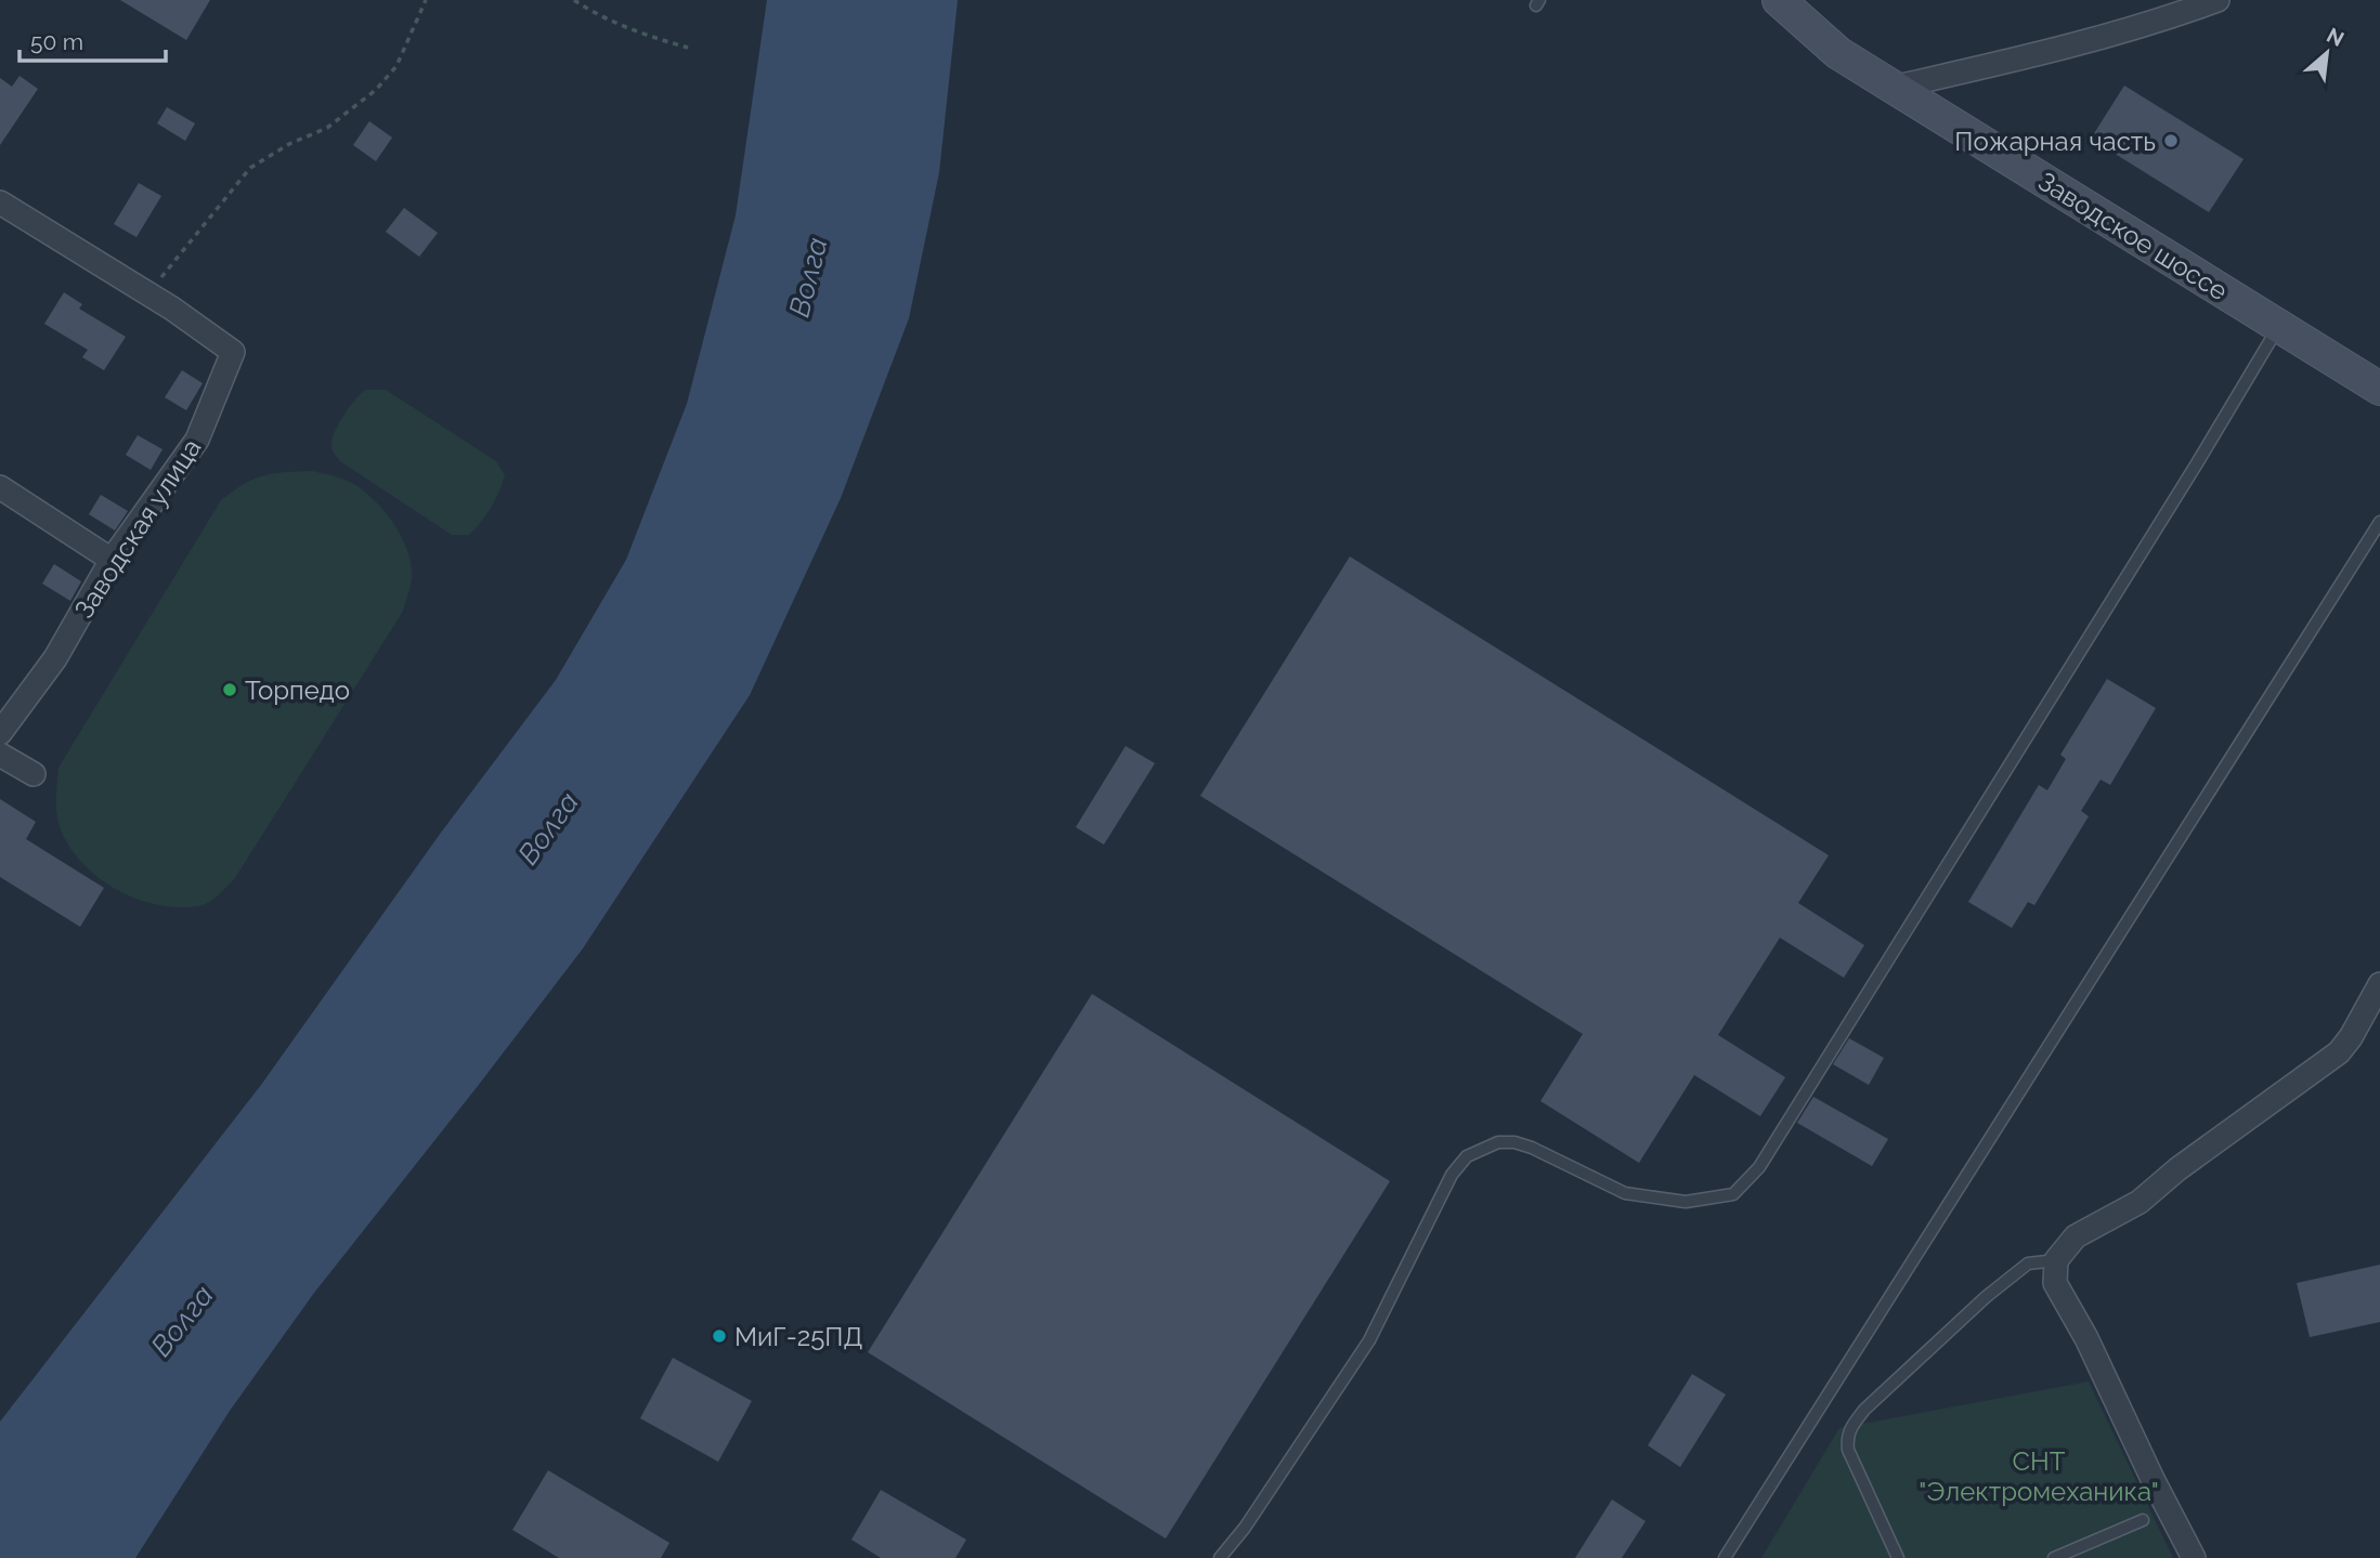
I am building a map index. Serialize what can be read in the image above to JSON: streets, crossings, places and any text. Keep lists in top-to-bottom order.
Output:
{
  "streets": {
    "street": ["Заводское шоссе", "Заводская улица"]
  },
  "water": ["Волга"],
  "parks": ["СНТ \"Электромеханика\""],
  "places": ["Пожарная часть", "Торпедо", "МиГ-25ПД"],
  "scale_bar": "50 m",
  "north": "top right"
}
